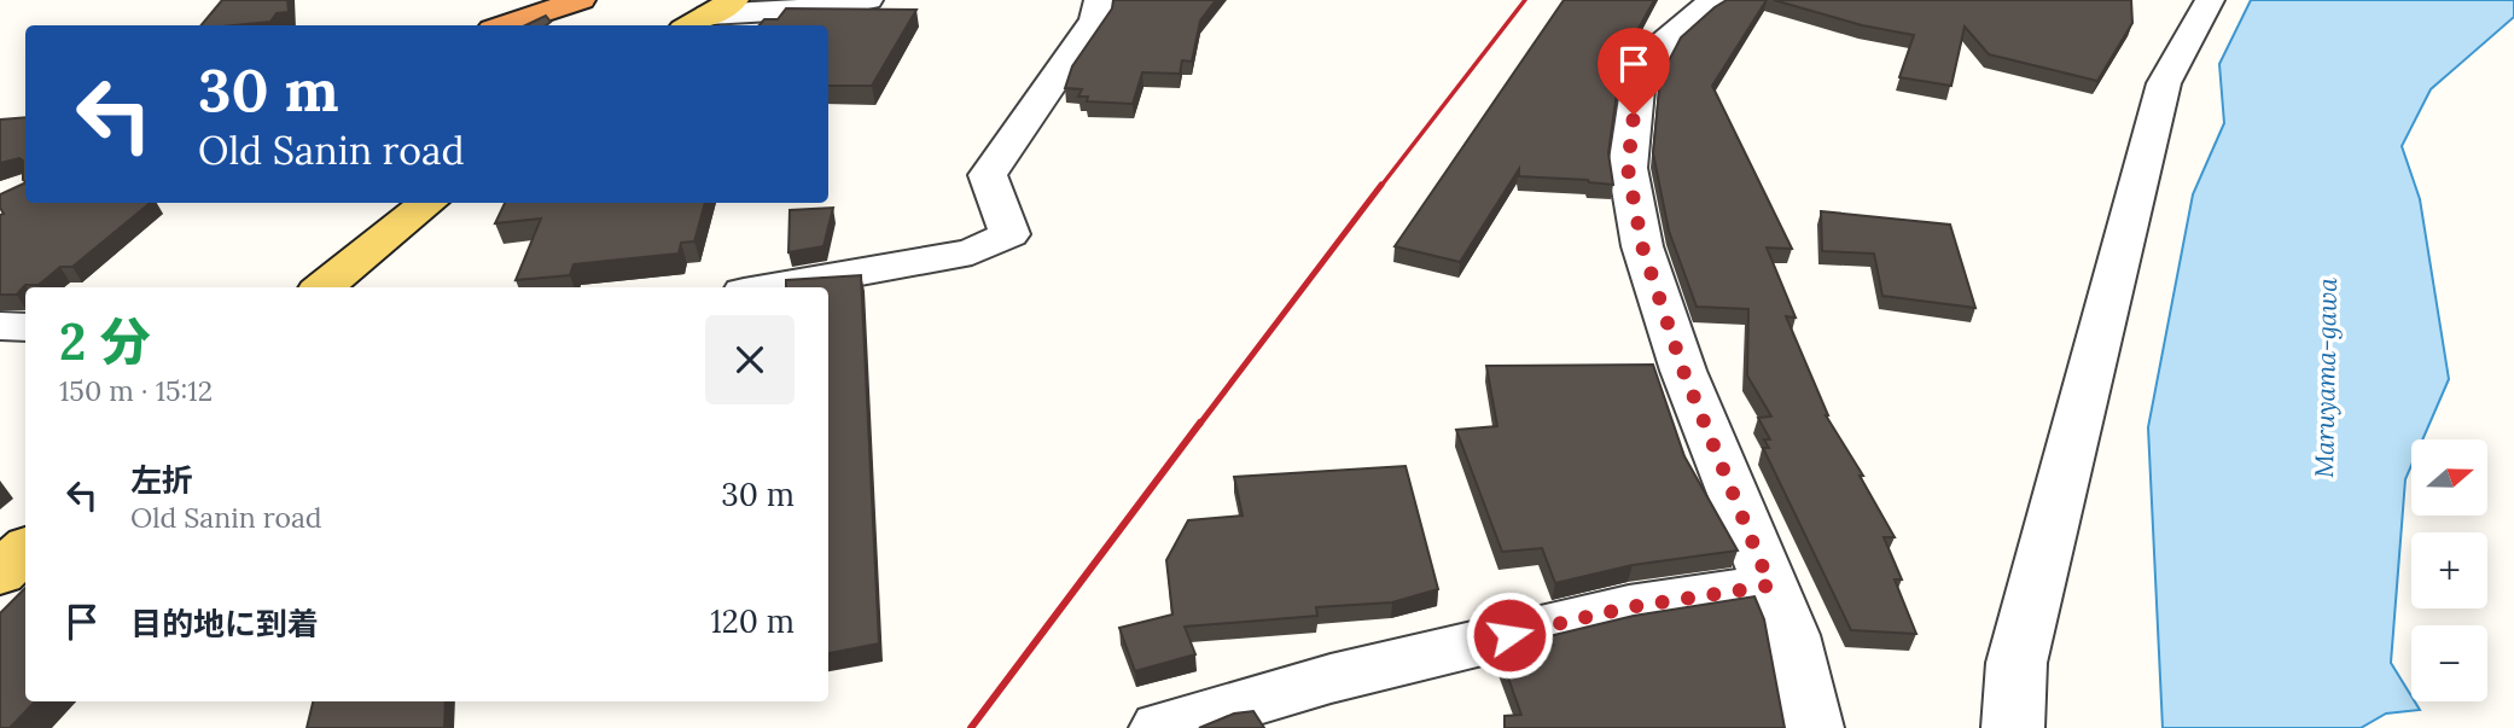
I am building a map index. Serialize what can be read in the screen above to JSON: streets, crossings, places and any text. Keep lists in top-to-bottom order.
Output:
{
  "water": ["Maruyama-gawa"],
  "north": "right",
  "page": {
    "turn": ["30 m", "Old Sanin road"],
    "heading": ["2 分", "150 m · 15:12"],
    "list": [
      {
        "name": "左折",
        "note": "Old Sanin road",
        "value": "30 m"
      },
      {
        "name": "目的地に到着",
        "value": "120 m"
      }
    ],
    "map_buttons": ["+", "−"]
  }
}
